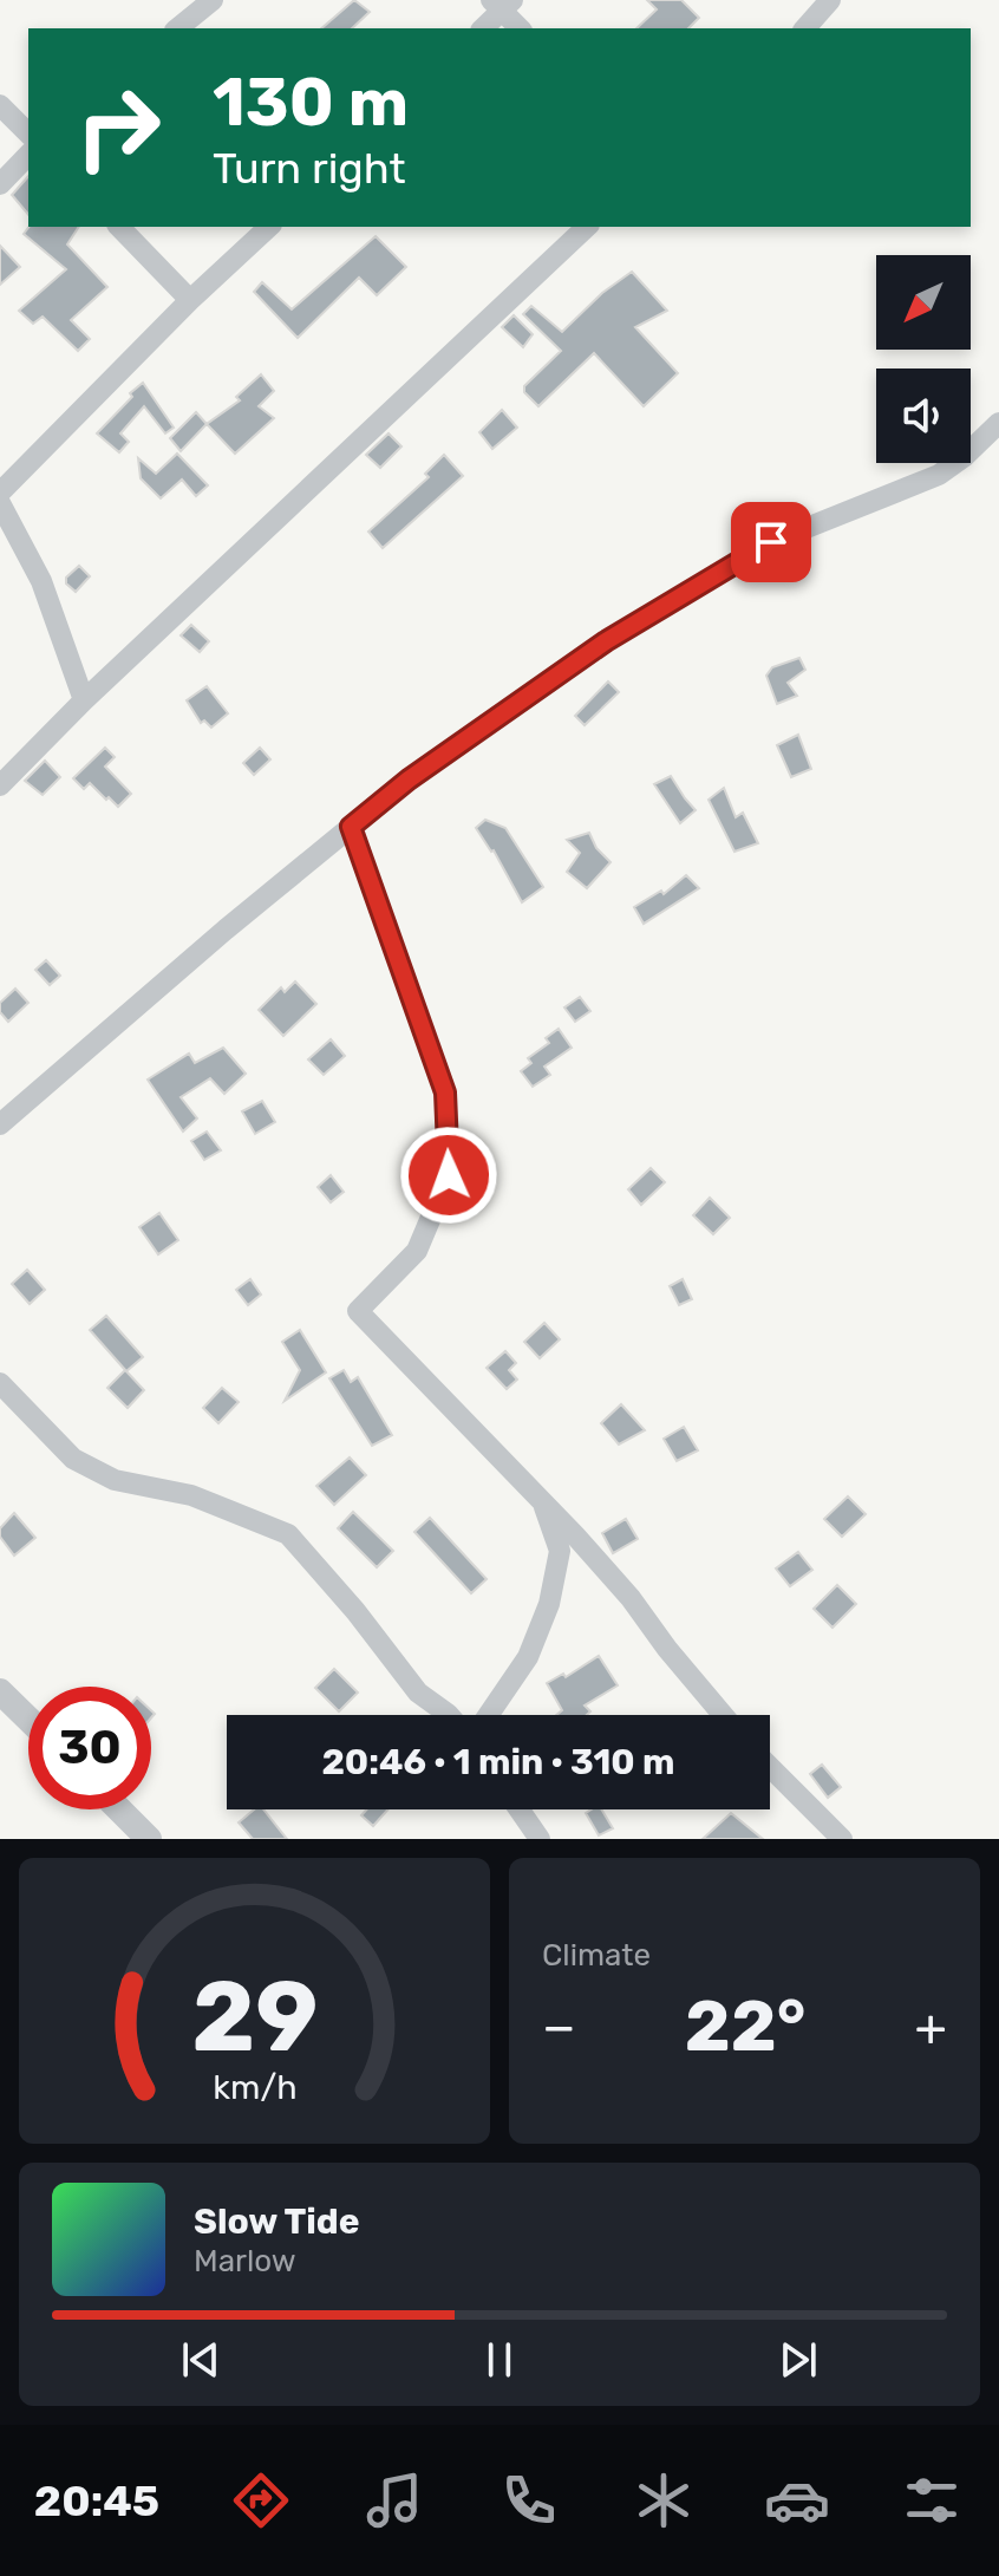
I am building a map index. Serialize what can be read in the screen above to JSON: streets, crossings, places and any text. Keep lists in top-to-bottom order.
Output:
{
  "north": "bottom left",
  "page": {
    "turn": ["130 m", "Turn right"],
    "limit": "30",
    "trip": "20:46 · 1 min · 310 m",
    "tile": "Climate",
    "heat": ["−", "22°", "+"],
    "song": ["Slow Tide", "Marlow"],
    "tabs": "20:45",
    "gauge": ["29", "km/h"]
  }
}
